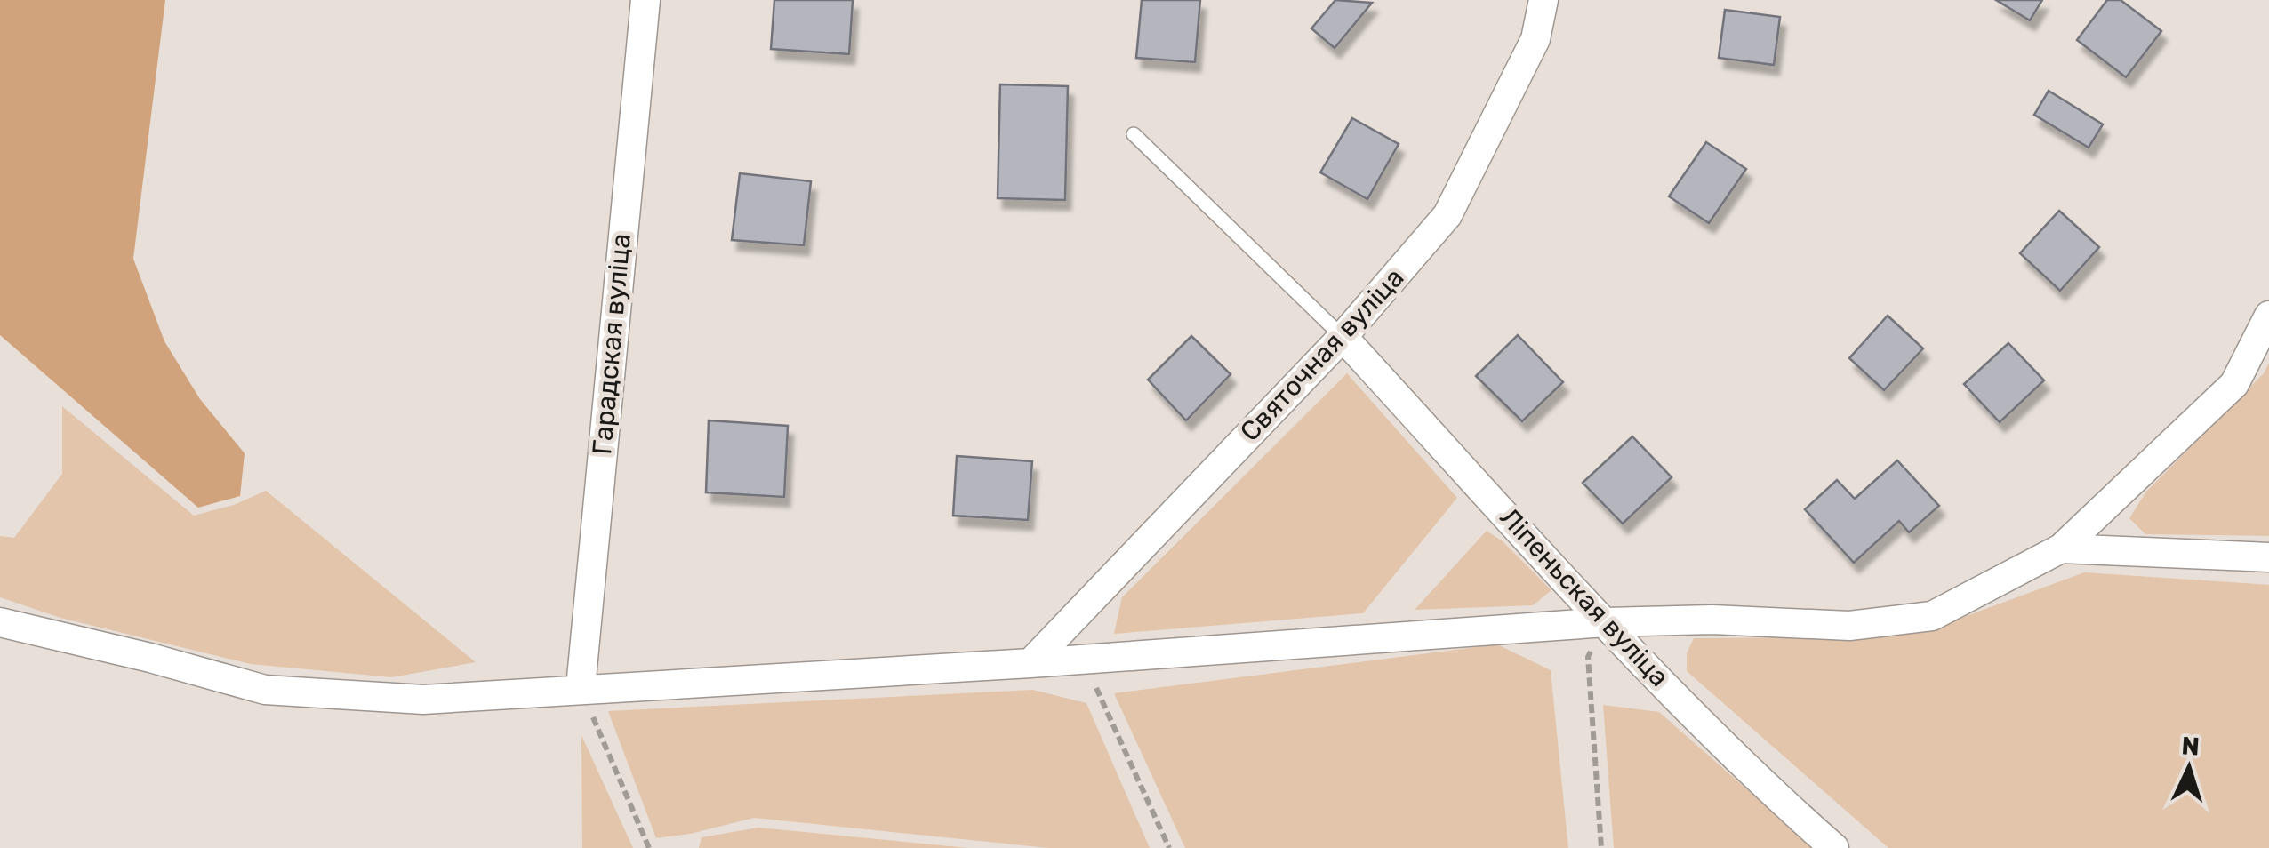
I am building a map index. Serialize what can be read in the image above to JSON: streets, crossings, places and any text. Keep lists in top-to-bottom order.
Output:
{
  "streets": {
    "street": ["Гарадская вуліца", "Святочная вуліца", "Ліпеньская вуліца"]
  },
  "crossings": [
    ["Святочная вуліца", "Ліпеньская вуліца"]
  ],
  "north": "top"
}
